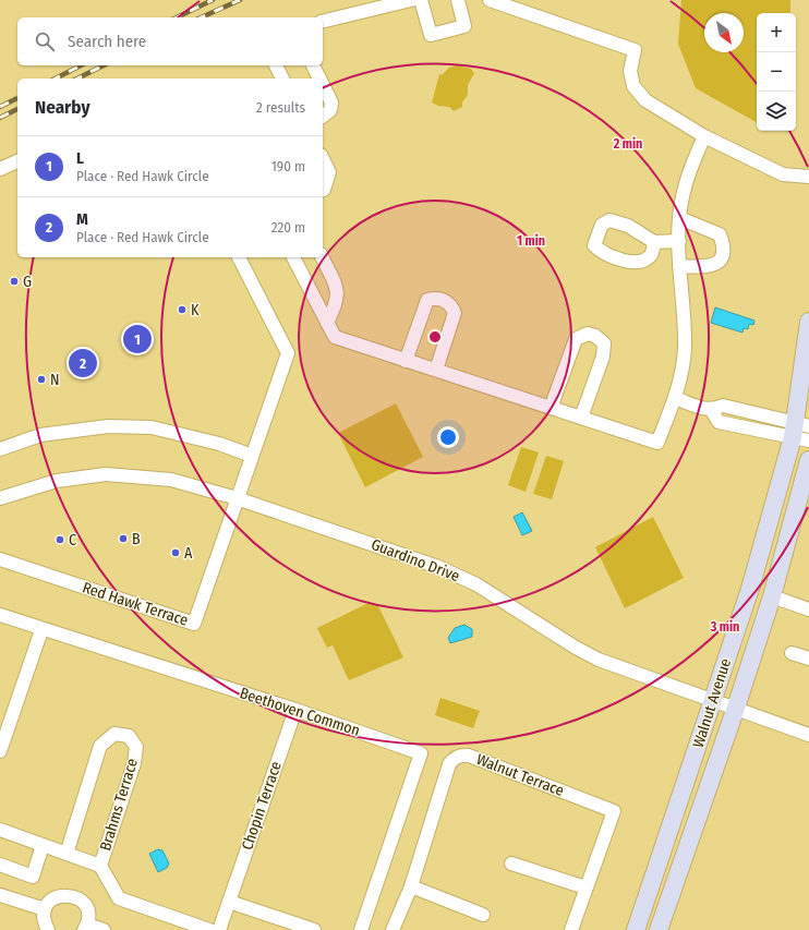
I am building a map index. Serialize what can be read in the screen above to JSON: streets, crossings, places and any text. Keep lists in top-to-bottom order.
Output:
{
  "streets": {
    "main road": ["Walnut Avenue"],
    "street": [
      "Guardino Drive",
      "Red Hawk Terrace",
      "Beethoven Common",
      "Walnut Terrace",
      "Brahms Terrace",
      "Chopin Terrace"
    ]
  },
  "crossings": [
    ["Guardino Drive", "Red Hawk Terrace"],
    ["Guardino Drive", "Walnut Avenue"],
    ["Beethoven Common", "Chopin Terrace"]
  ],
  "places": [
    "G",
    "K",
    "N",
    "B",
    "C",
    "A"
  ],
  "north": "bottom right",
  "page": {
    "map_buttons": ["+", "−"],
    "search": "Search here",
    "heading": ["Nearby", "2 results"],
    "list": [
      {
        "mark": "1",
        "name": "L",
        "note": "Place · Red Hawk Circle",
        "value": "190 m"
      },
      {
        "mark": "2",
        "name": "M",
        "note": "Place · Red Hawk Circle",
        "value": "220 m"
      }
    ],
    "pins": ["1", "2"]
  },
  "rings": ["2 min", "1 min", "3 min"]
}
